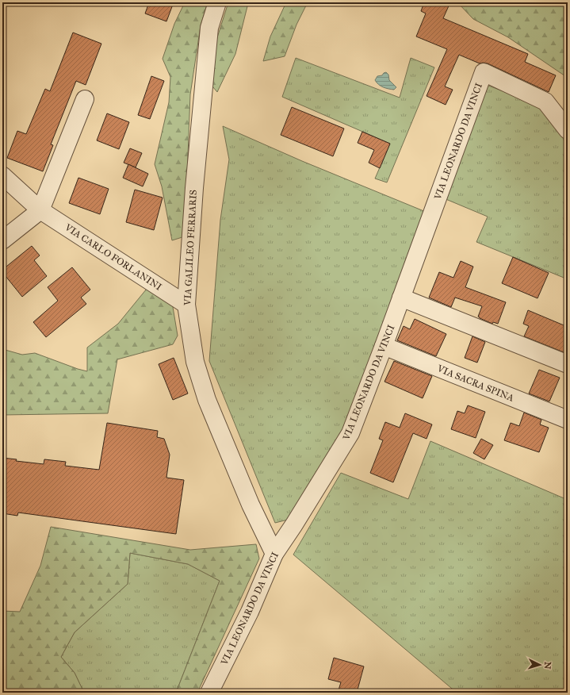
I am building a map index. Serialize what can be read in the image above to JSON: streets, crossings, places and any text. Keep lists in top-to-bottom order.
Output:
{
  "streets": {
    "street": [
      "VIA LEONARDO DA VINCI",
      "VIA GALILEO FERRARIS",
      "VIA CARLO FORLANINI",
      "VIA SACRA SPINA"
    ]
  },
  "crossings": [
    ["VIA LEONARDO DA VINCI", "VIA GALILEO FERRARIS"],
    ["VIA LEONARDO DA VINCI", "VIA SACRA SPINA"],
    ["VIA GALILEO FERRARIS", "VIA CARLO FORLANINI"]
  ],
  "north": "right"
}
